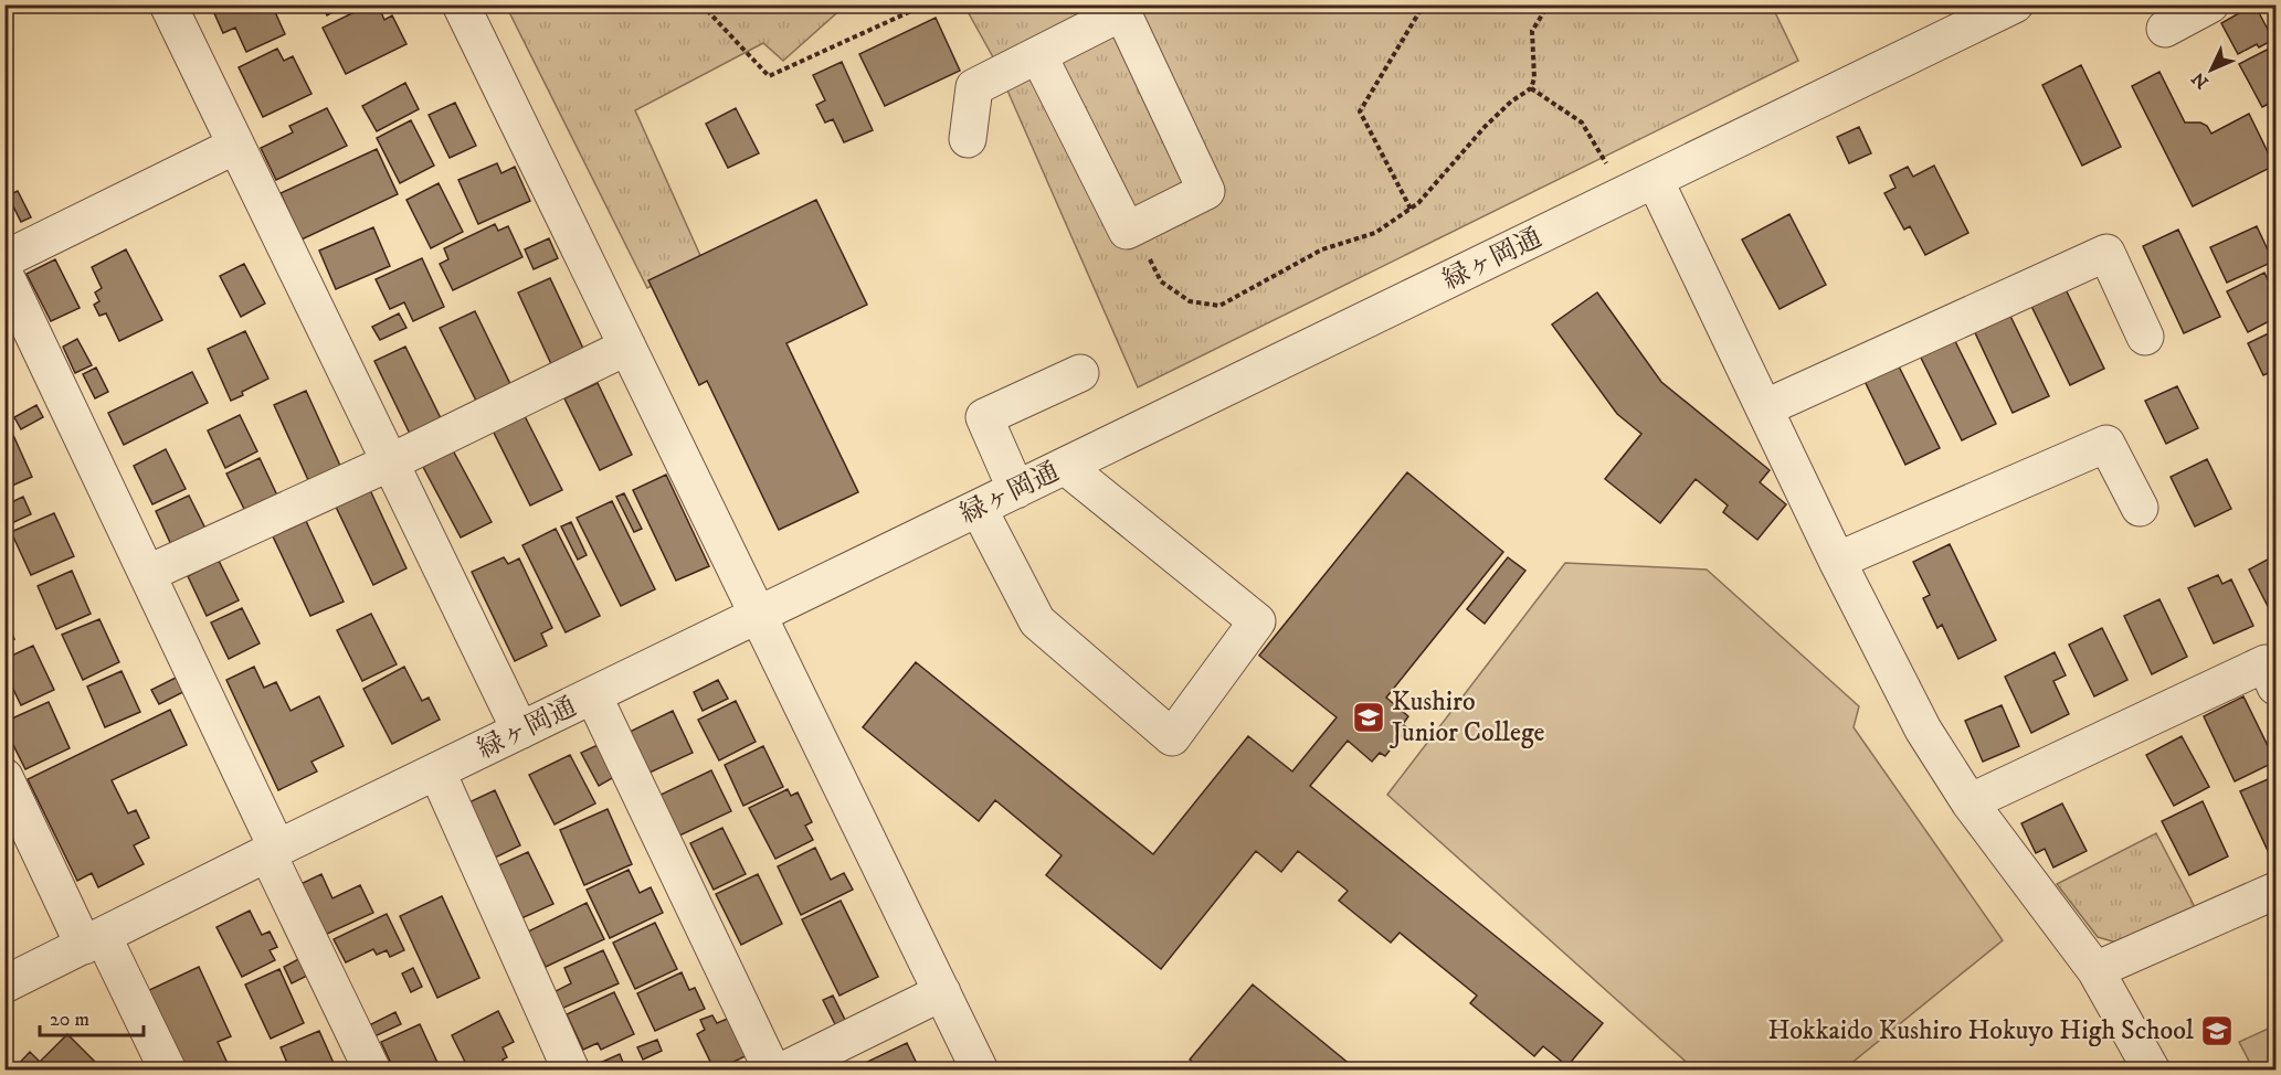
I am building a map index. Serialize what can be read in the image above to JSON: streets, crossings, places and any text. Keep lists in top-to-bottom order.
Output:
{
  "streets": {
    "street": ["緑ヶ岡通"]
  },
  "places": {
    "school or university": ["Kushiro Junior College", "Hokkaido Kushiro Hokuyo High School"]
  },
  "scale_bar": "20 m",
  "north": "bottom left"
}
